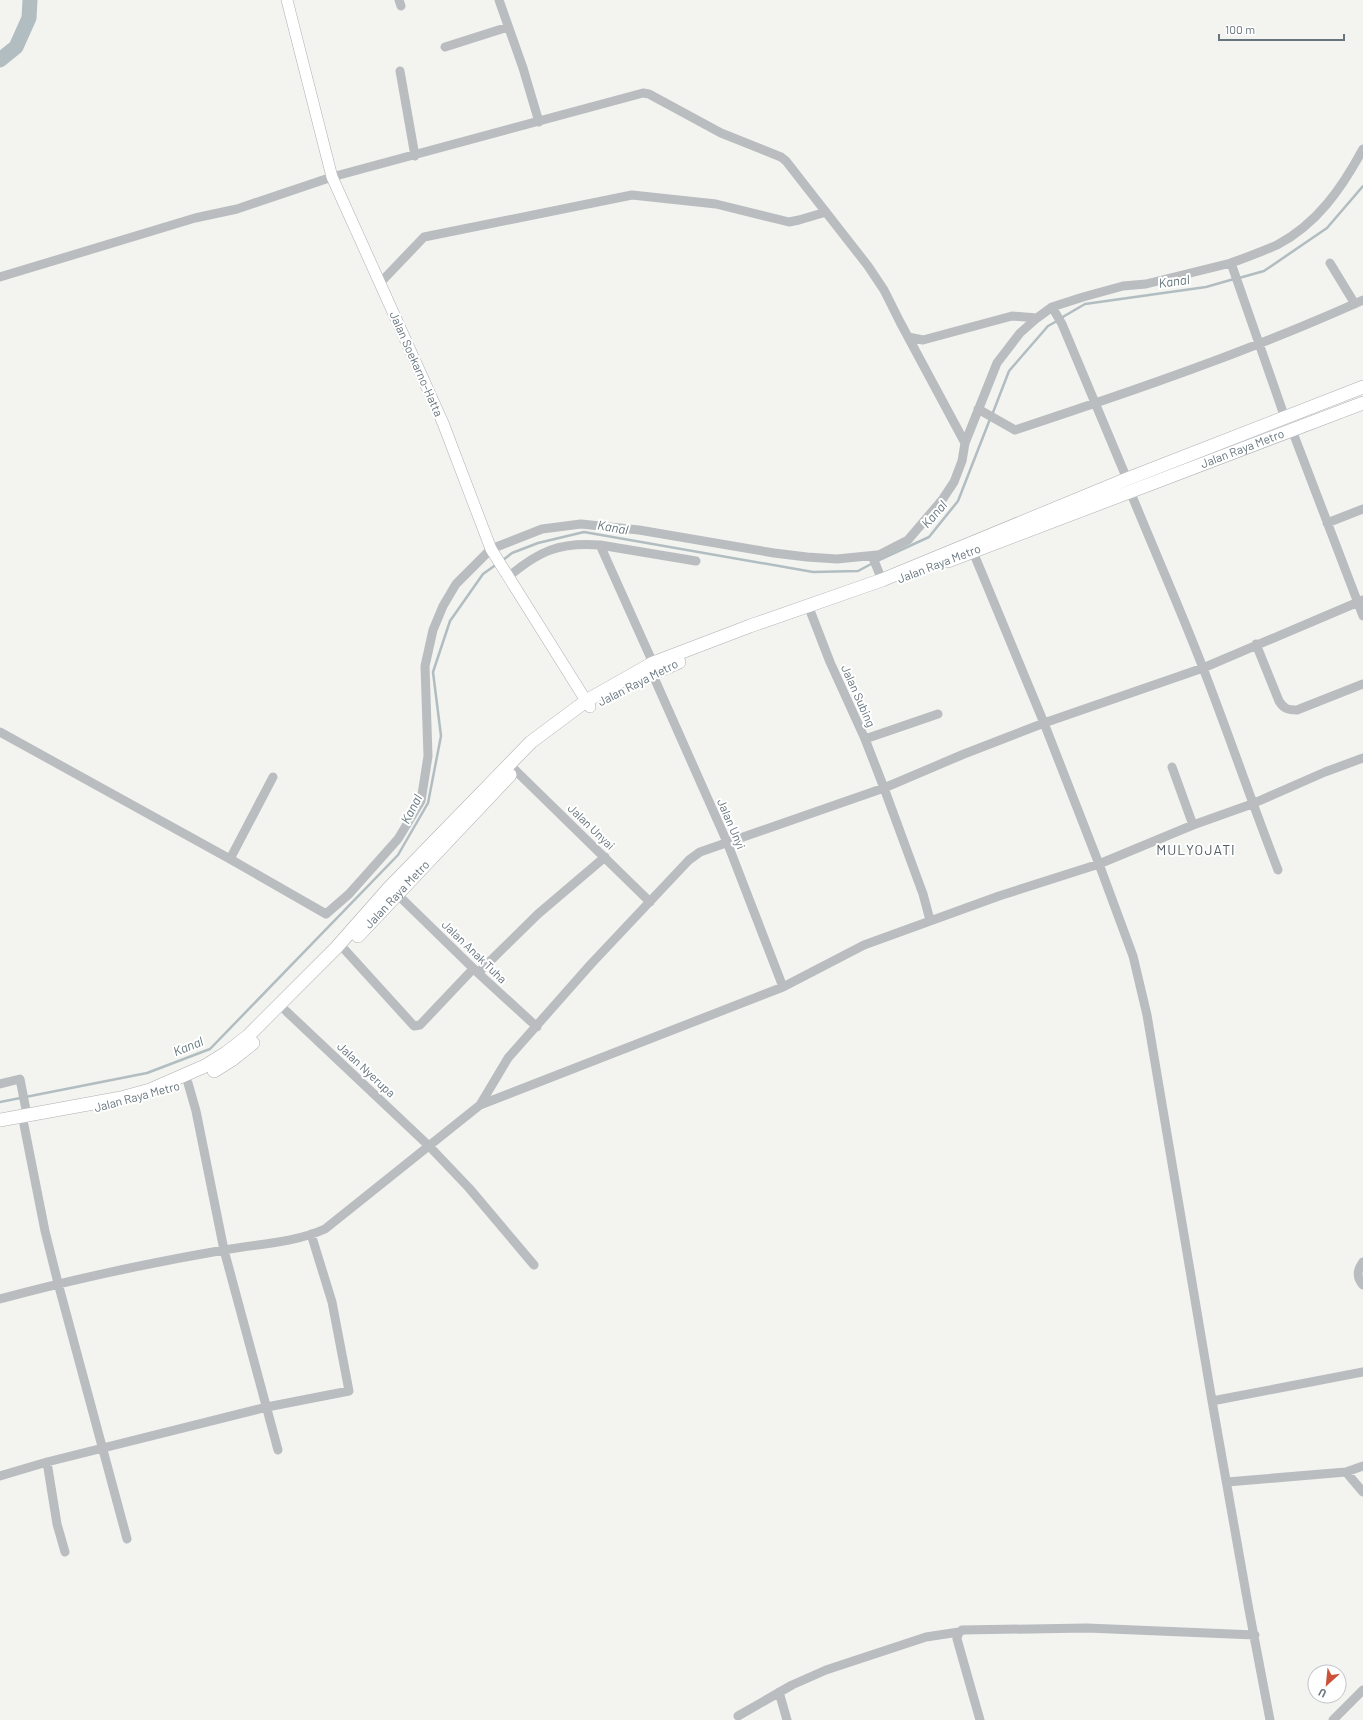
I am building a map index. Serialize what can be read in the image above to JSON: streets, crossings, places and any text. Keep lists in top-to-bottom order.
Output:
{
  "streets": {
    "highway": ["Jalan Raya Metro"],
    "main road": ["Jalan Soekarno-Hatta"],
    "street": [
      "Jalan Subing",
      "Jalan Unyi",
      "Jalan Unyai",
      "Jalan Anak Tuha",
      "Jalan Nyerupa"
    ]
  },
  "crossings": [
    ["Jalan Soekarno-Hatta", "Jalan Raya Metro"],
    ["Jalan Raya Metro", "Jalan Subing"],
    ["Jalan Raya Metro", "Jalan Unyi"],
    ["Jalan Raya Metro", "Jalan Unyai"],
    ["Jalan Raya Metro", "Jalan Anak Tuha"],
    ["Jalan Raya Metro", "Jalan Nyerupa"]
  ],
  "districts": ["MULYOJATI"],
  "water": ["Kanal"],
  "scale_bar": "100 m",
  "north": "bottom left"
}
